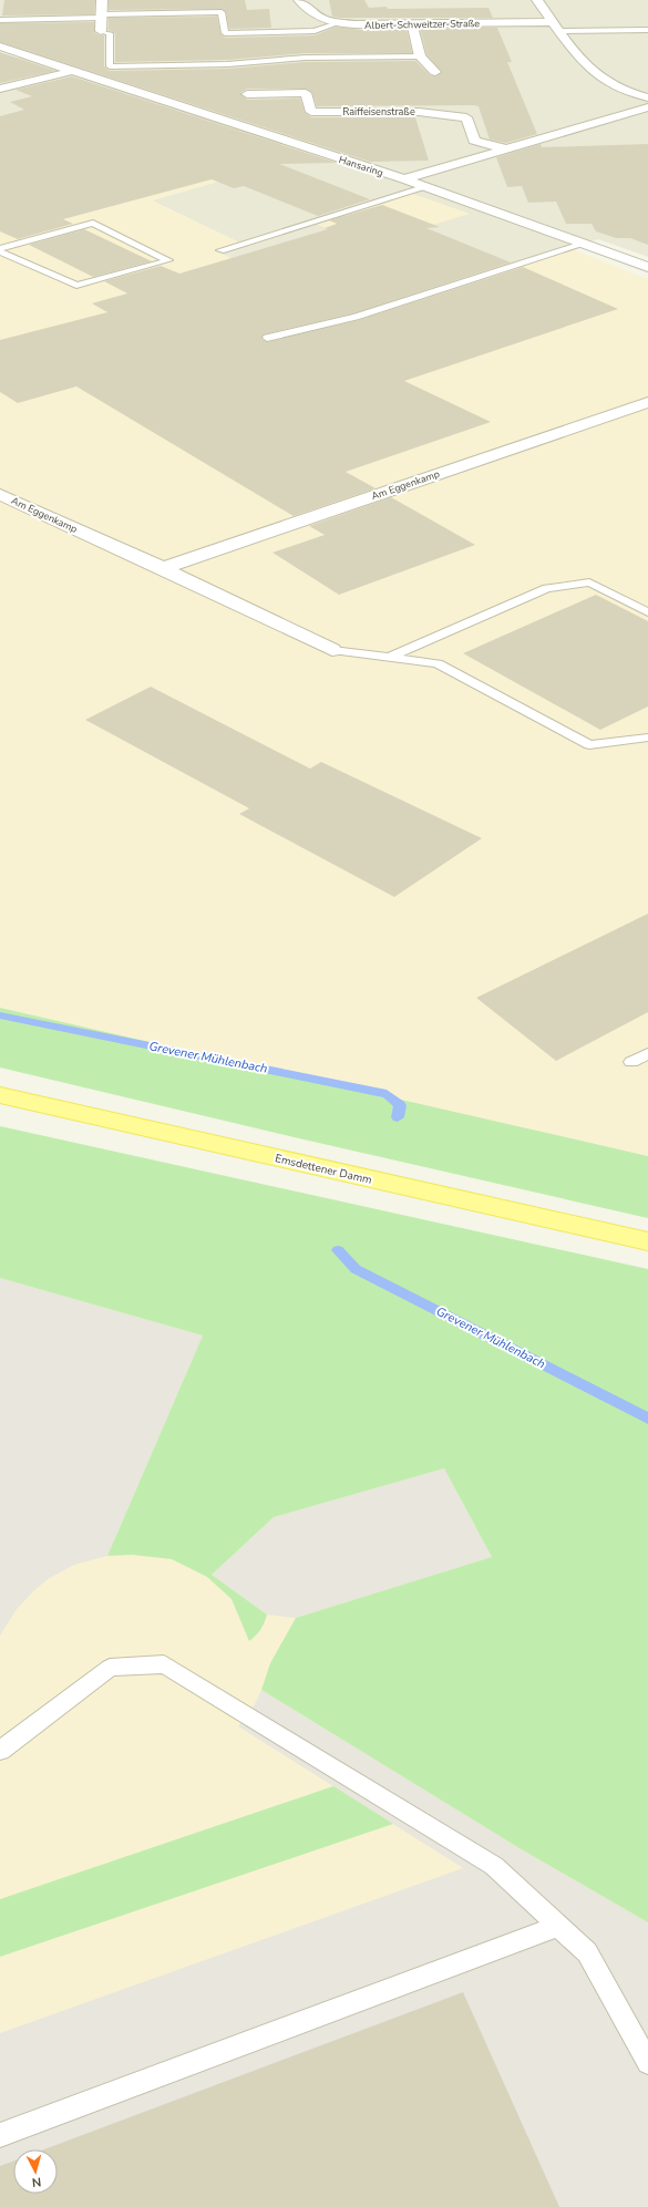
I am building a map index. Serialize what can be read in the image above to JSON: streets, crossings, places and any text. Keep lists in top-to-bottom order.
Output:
{
  "streets": {
    "main road": ["Emsdettener Damm"],
    "street": [
      "Albert-Schweitzer-Straße",
      "Raiffeisenstraße",
      "Hansaring",
      "Am Eggenkamp"
    ]
  },
  "crossings": [
    ["Raiffeisenstraße", "Hansaring"]
  ],
  "water": ["Grevener Mühlenbach"],
  "north": "bottom"
}
